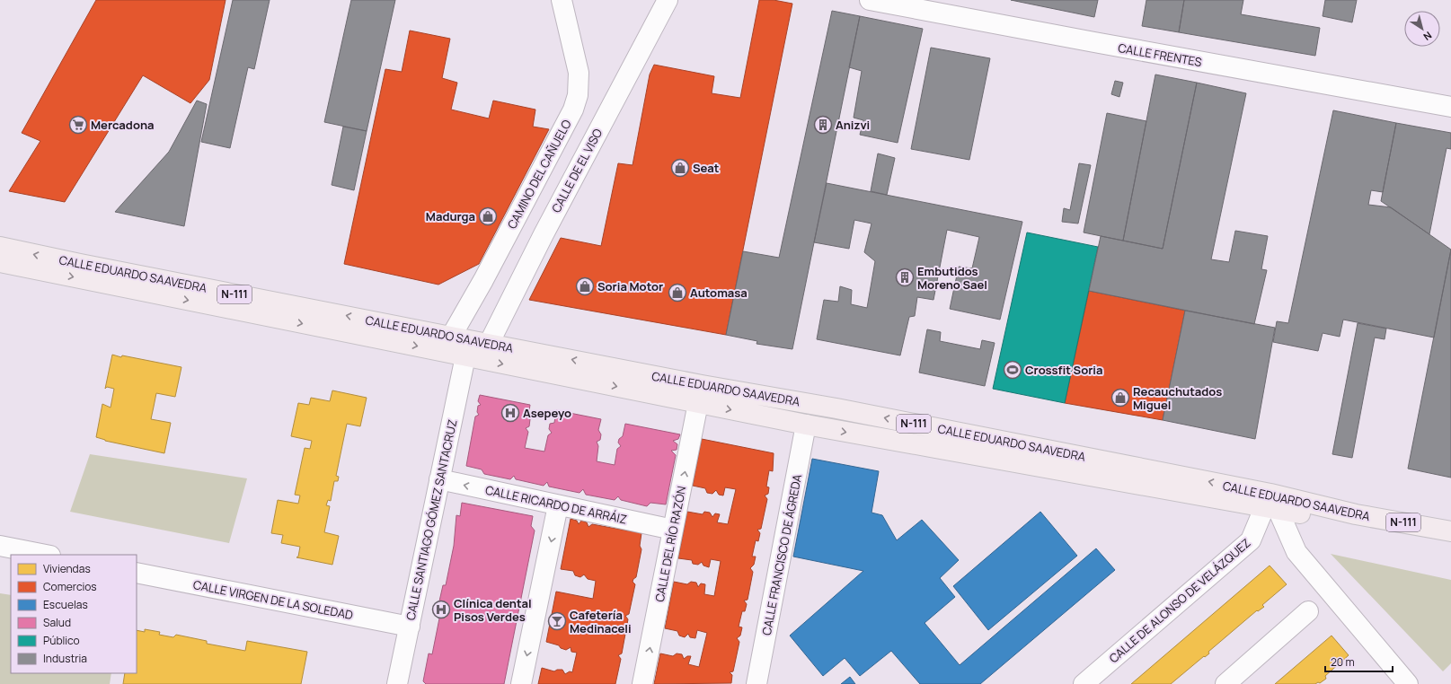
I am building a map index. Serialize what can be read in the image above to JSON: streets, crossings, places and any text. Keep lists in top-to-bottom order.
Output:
{
  "streets": {
    "main road": ["CALLE EDUARDO SAAVEDRA", "N-111"],
    "street": [
      "CALLE FRENTES",
      "CALLE DE EL VISO",
      "CAMINO DEL CAÑUELO",
      "CALLE RICARDO DE ARRÁIZ",
      "CALLE SANTIAGO GÓMEZ SANTACRUZ",
      "CALLE DEL RÍO RAZÓN",
      "CALLE FRANCISCO DE ÁGREDA",
      "CALLE VIRGEN DE LA SOLEDAD",
      "CALLE DE ALONSO DE VELÁZQUEZ"
    ]
  },
  "crossings": [
    ["CALLE DE EL VISO", "CALLE EDUARDO SAAVEDRA"],
    ["CAMINO DEL CAÑUELO", "CALLE EDUARDO SAAVEDRA"],
    ["CALLE EDUARDO SAAVEDRA", "CALLE SANTIAGO GÓMEZ SANTACRUZ"],
    ["CALLE EDUARDO SAAVEDRA", "CALLE DEL RÍO RAZÓN"],
    ["CALLE EDUARDO SAAVEDRA", "CALLE FRANCISCO DE ÁGREDA"],
    ["CALLE EDUARDO SAAVEDRA", "CALLE DE ALONSO DE VELÁZQUEZ"],
    ["CALLE RICARDO DE ARRÁIZ", "CALLE SANTIAGO GÓMEZ SANTACRUZ"],
    ["CALLE RICARDO DE ARRÁIZ", "CALLE DEL RÍO RAZÓN"],
    ["CALLE SANTIAGO GÓMEZ SANTACRUZ", "CALLE VIRGEN DE LA SOLEDAD"]
  ],
  "one_way": ["CALLE RICARDO DE ARRÁIZ"],
  "places": {
    "supermarket": ["Mercadona"],
    "building": ["Anizvi", "Embutidos Moreno Sael"],
    "shop": [
      "Seat",
      "Madurga",
      "Soria Motor",
      "Automasa",
      "Recauchutados Miguel"
    ],
    "sports": ["Crossfit Soria"],
    "hospital": ["Asepeyo", "Clínica dental Pisos Verdes"],
    "bar": ["Cafetería Medinaceli"]
  },
  "legend": [
    "Viviendas",
    "Comercios",
    "Escuelas",
    "Salud",
    "Público",
    "Industria"
  ],
  "scale_bar": "20 m",
  "north": "bottom right"
}
